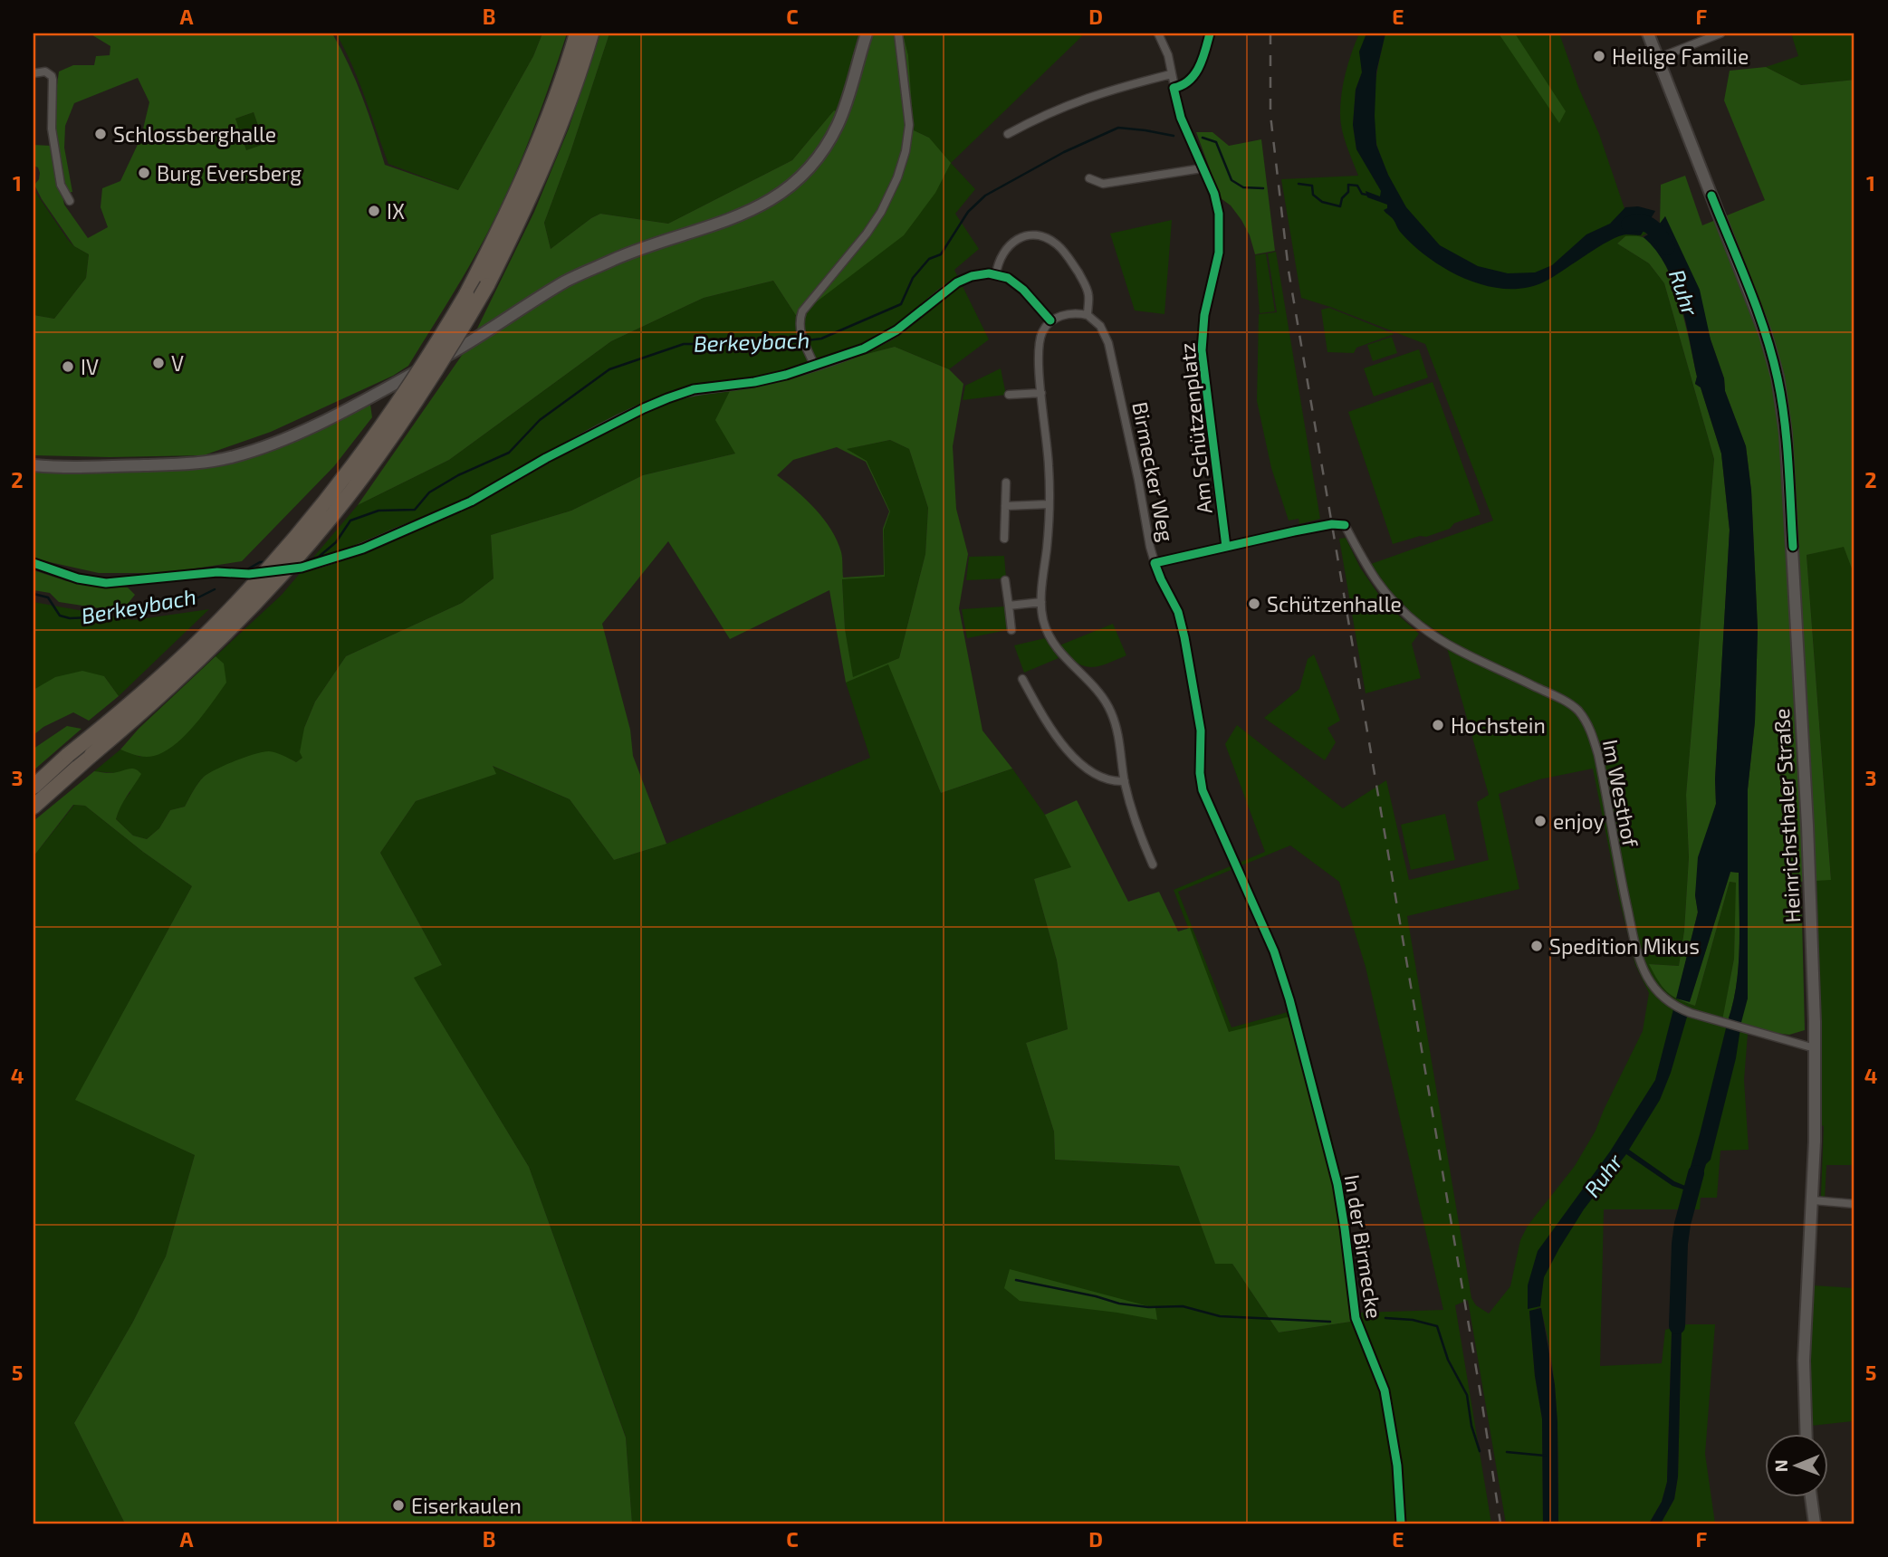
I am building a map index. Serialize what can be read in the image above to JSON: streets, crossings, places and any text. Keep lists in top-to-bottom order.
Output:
{
  "streets": {
    "main road": ["Heinrichsthaler Straße"],
    "street": [
      "Am Schützenplatz",
      "Birmecker Weg",
      "Im Westhof",
      "In der Birmecke"
    ]
  },
  "crossings": [
    ["Am Schützenplatz", "Im Westhof"],
    ["Birmecker Weg", "In der Birmecke"],
    ["Im Westhof", "Heinrichsthaler Straße"]
  ],
  "water": ["Ruhr", "Berkeybach"],
  "places": [
    "Heilige Familie",
    "Schlossberghalle",
    "Burg Eversberg",
    "IX",
    "V",
    "IV",
    "Schützenhalle",
    "Hochstein",
    "enjoy",
    "Spedition Mikus",
    "Eiserkaulen"
  ],
  "north": "left",
  "grid": {
    "columns": [
      "A",
      "B",
      "C",
      "D",
      "E",
      "F"
    ],
    "rows": [
      "1",
      "2",
      "3",
      "4",
      "5"
    ]
  }
}
